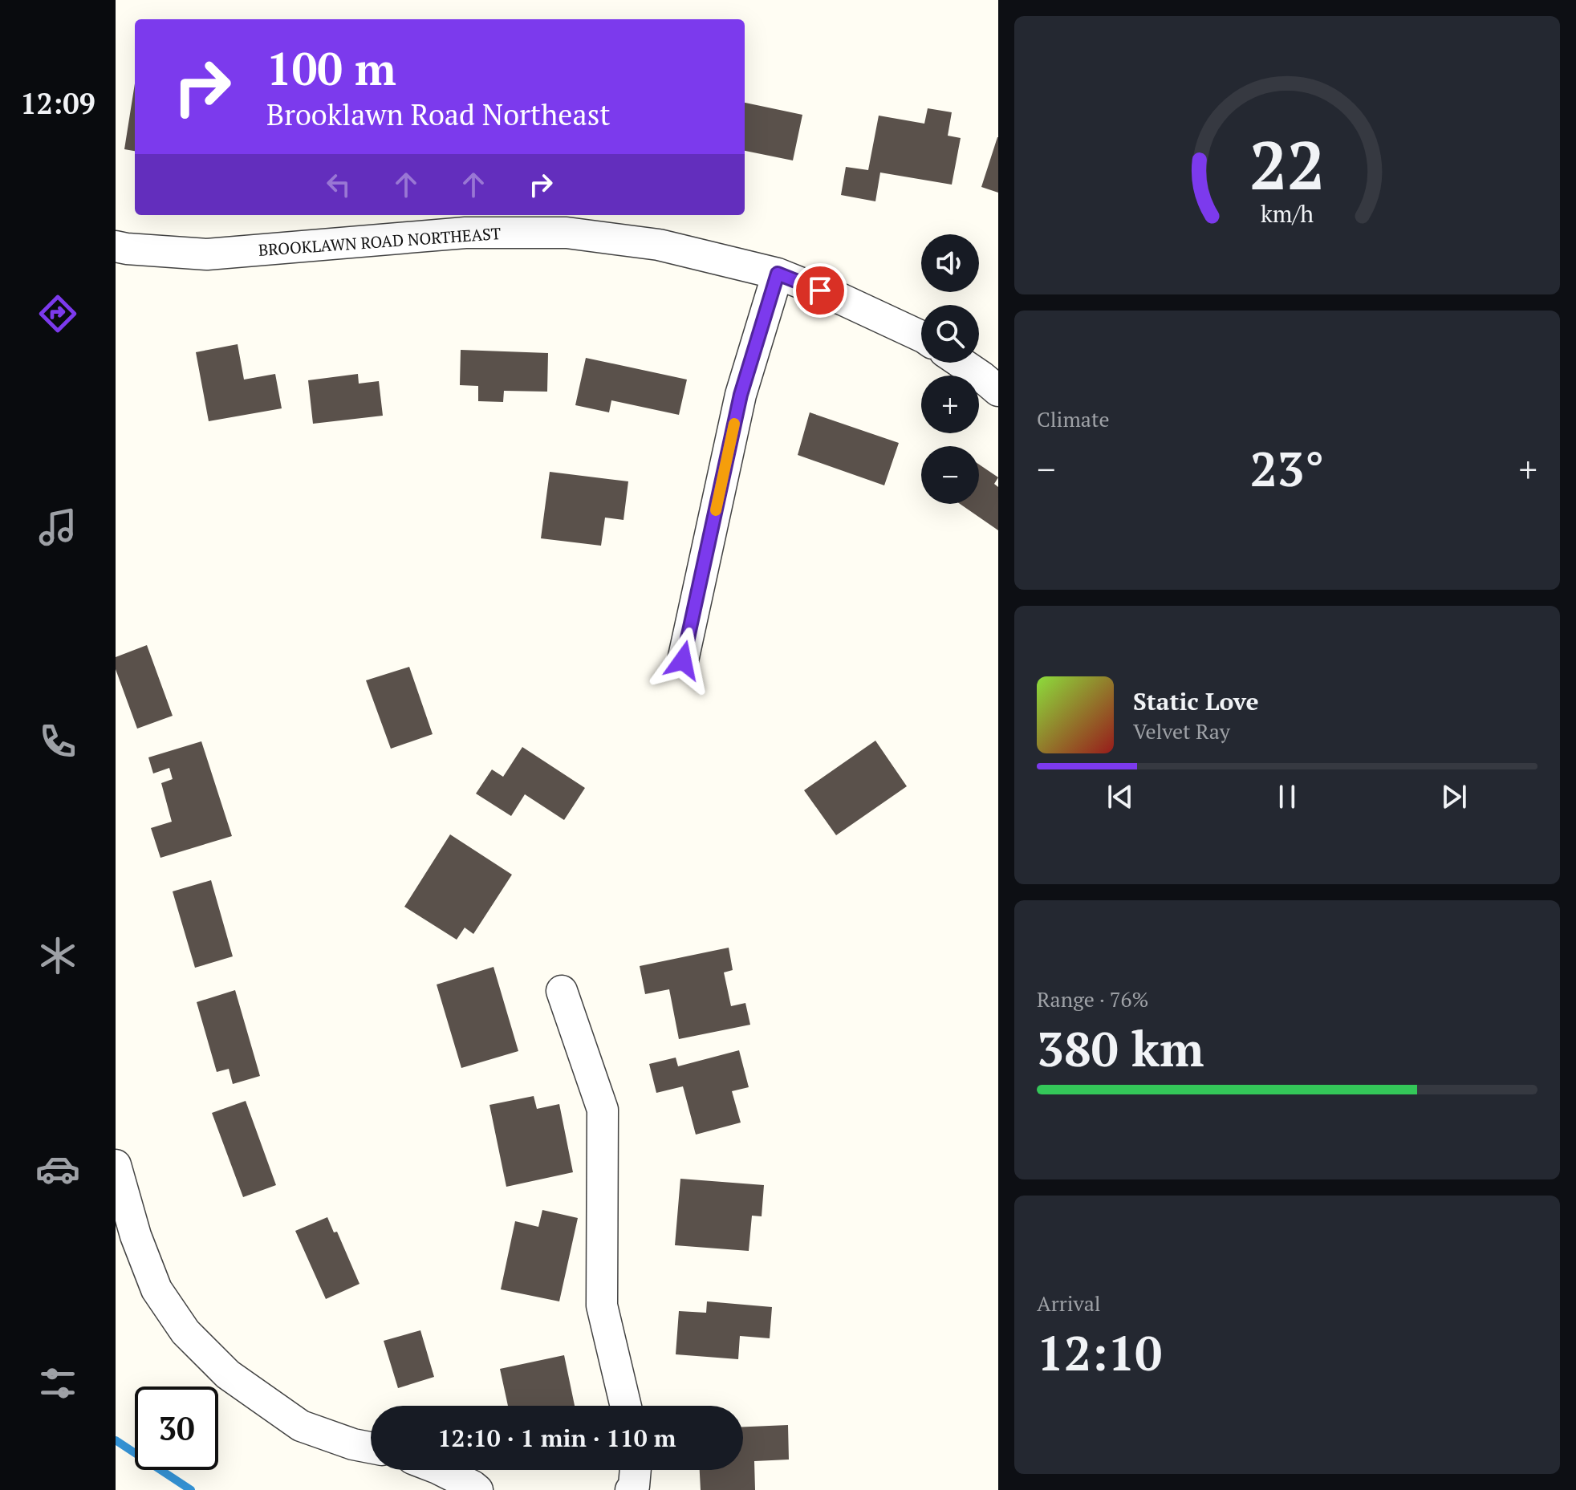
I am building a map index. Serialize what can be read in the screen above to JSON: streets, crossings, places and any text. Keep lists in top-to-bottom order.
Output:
{
  "streets": {
    "street": ["BROOKLAWN ROAD NORTHEAST"]
  },
  "page": {
    "tabs": "12:09",
    "turn": ["100 m", "Brooklawn Road Northeast"],
    "map_buttons": ["+", "−"],
    "tile": [
      "Climate",
      ["Range · 76%", "380 km"],
      ["Arrival", "12:10"]
    ],
    "heat": ["−", "23°", "+"],
    "song": ["Static Love", "Velvet Ray"],
    "limit": "30",
    "trip": "12:10 · 1 min · 110 m",
    "gauge": ["22", "km/h"]
  }
}
